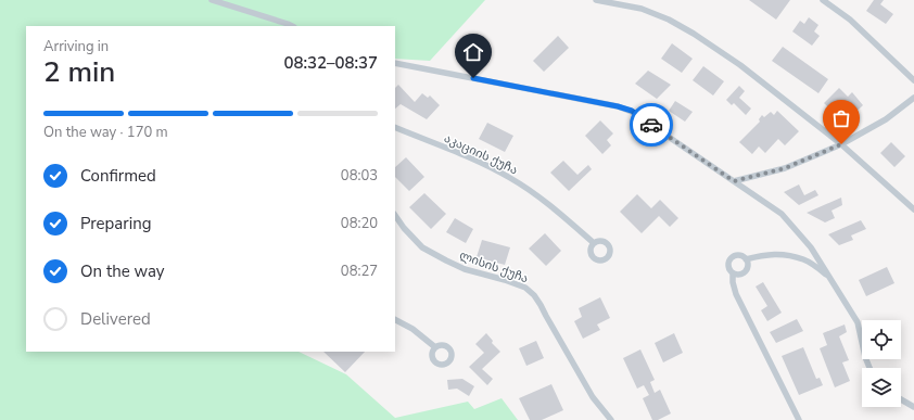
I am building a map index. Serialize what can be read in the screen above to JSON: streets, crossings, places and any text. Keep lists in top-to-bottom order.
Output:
{
  "streets": {
    "street": ["აკაციის ქუჩა", "ლისის ქუჩა"]
  },
  "page": {
    "heading": ["2 min", "Arriving in", "08:32–08:37"],
    "bar": "On the way · 170 m",
    "list": [
      ["Confirmed", "08:03"],
      ["Preparing", "08:20"],
      ["On the way", "08:27"],
      "Delivered"
    ]
  }
}
